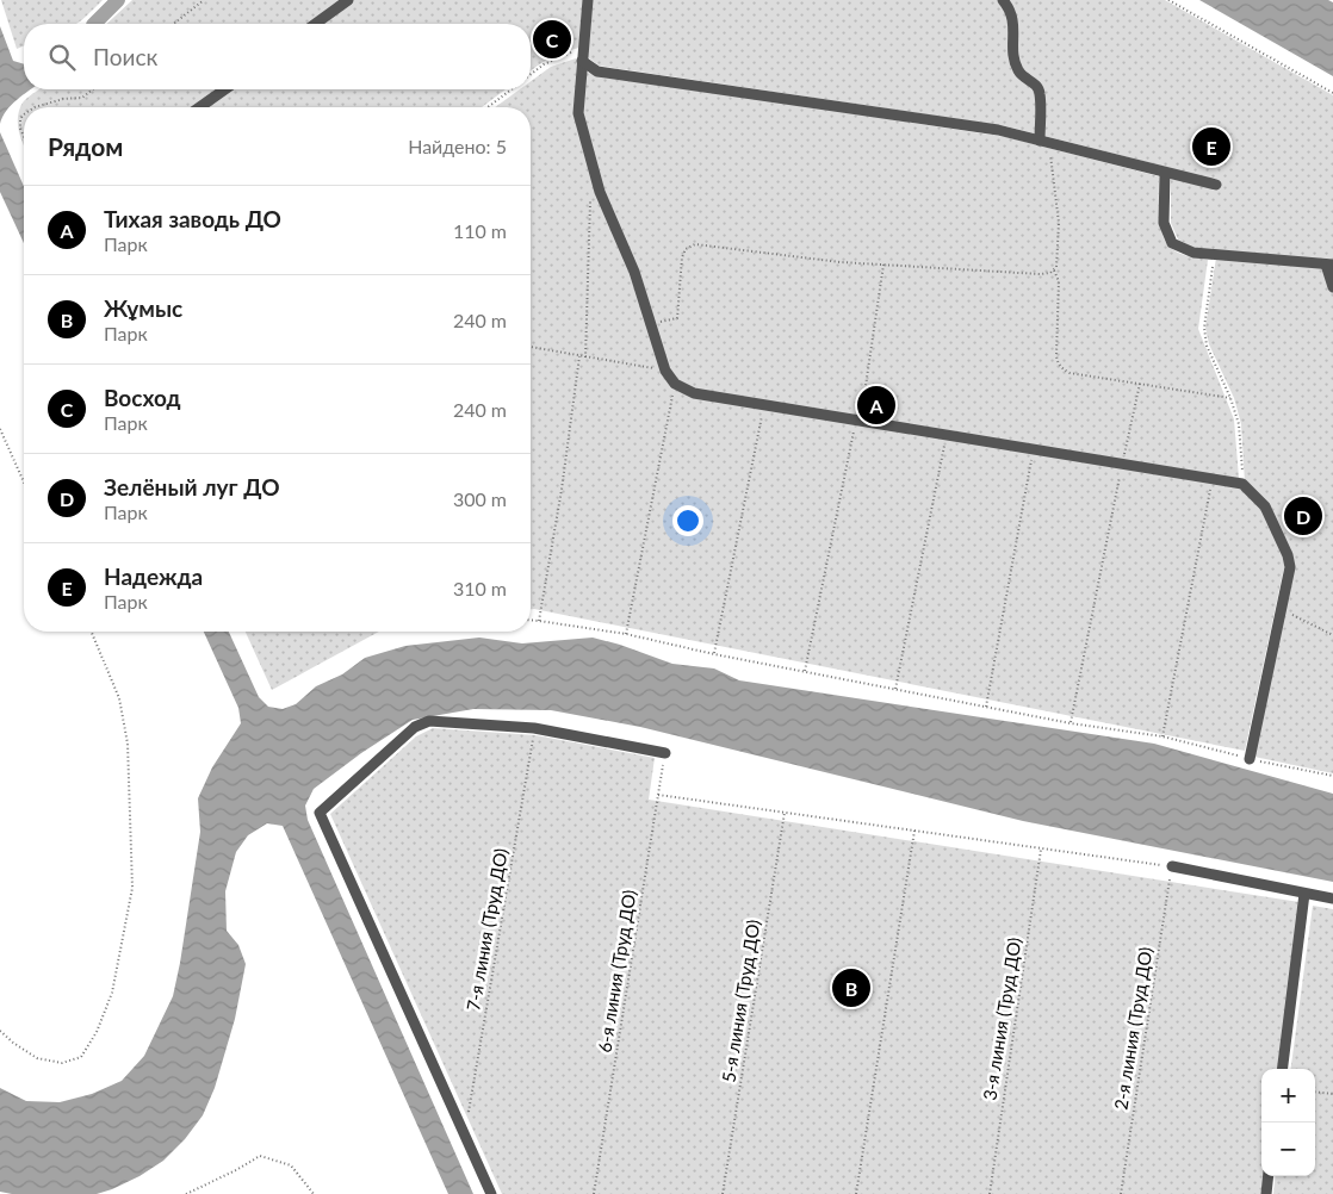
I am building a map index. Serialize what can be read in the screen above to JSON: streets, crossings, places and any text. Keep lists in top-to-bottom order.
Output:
{
  "streets": {
    "path": [
      "7-я линия (Труд ДО)",
      "6-я линия (Труд ДО)",
      "5-я линия (Труд ДО)",
      "3-я линия (Труд ДО)",
      "2-я линия (Труд ДО)"
    ]
  },
  "page": {
    "pins": [
      "C",
      "E",
      "A",
      "D",
      "B"
    ],
    "search": "Поиск",
    "heading": ["Рядом", "Найдено: 5"],
    "list": [
      {
        "mark": "A",
        "name": "Тихая заводь ДО",
        "note": "Парк",
        "value": "110 m"
      },
      {
        "mark": "B",
        "name": "Жұмыс",
        "note": "Парк",
        "value": "240 m"
      },
      {
        "mark": "C",
        "name": "Восход",
        "note": "Парк",
        "value": "240 m"
      },
      {
        "mark": "D",
        "name": "Зелёный луг ДО",
        "note": "Парк",
        "value": "300 m"
      },
      {
        "mark": "E",
        "name": "Надежда",
        "note": "Парк",
        "value": "310 m"
      }
    ],
    "map_buttons": ["+", "−"]
  }
}
